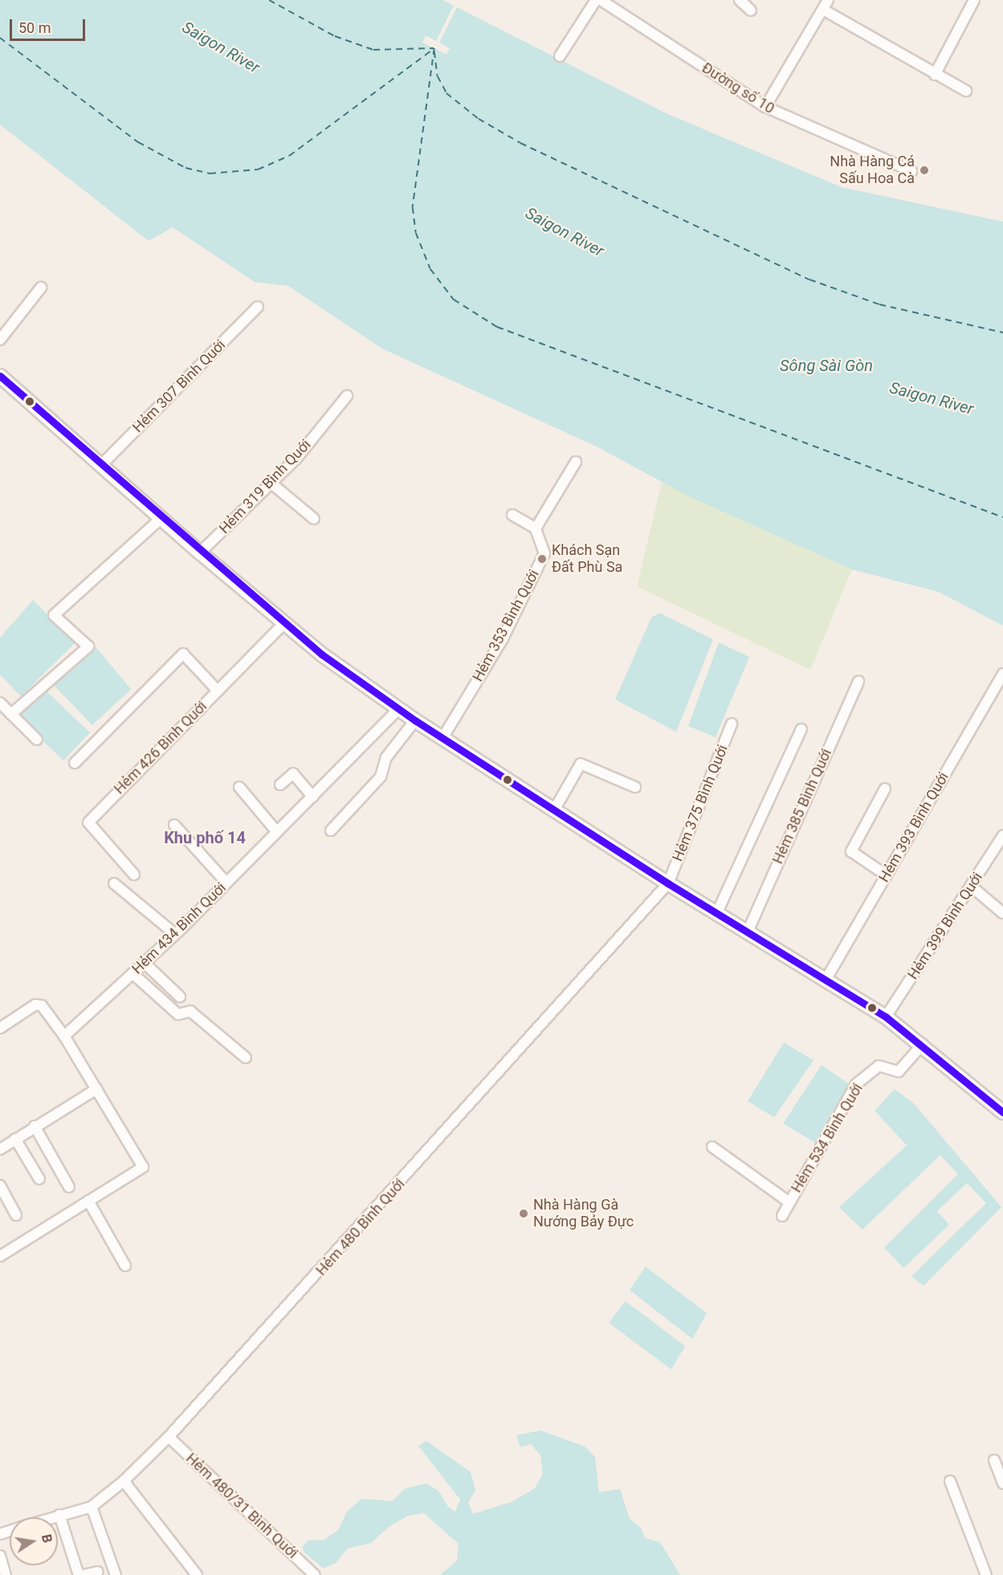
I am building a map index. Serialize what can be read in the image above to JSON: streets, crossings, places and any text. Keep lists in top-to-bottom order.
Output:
{
  "streets": {
    "street": [
      "Đường số 10",
      "Hẻm 307 Bình Quới",
      "Hẻm 319 Bình Quới",
      "Hẻm 353 Bình Quới",
      "Hẻm 426 Bình Quới",
      "Hẻm 375 Bình Quới",
      "Hẻm 385 Bình Quới",
      "Hẻm 393 Bình Quới",
      "Hẻm 399 Bình Quới",
      "Hẻm 434 Bình Quới",
      "Hẻm 534 Bình Quới",
      "Hẻm 480 Bình Quới",
      "Hẻm 480/31 Bình Quới"
    ]
  },
  "crossings": [
    ["Hẻm 375 Bình Quới", "Hẻm 480 Bình Quới"],
    ["Hẻm 480 Bình Quới", "Hẻm 480/31 Bình Quới"]
  ],
  "districts": ["Khu phố 14"],
  "water": ["Saigon River", "Sông Sài Gòn"],
  "places": ["Nhà Hàng Cá Sấu Hoa Cà", "Khách Sạn Đất Phù Sa", "Nhà Hàng Gà Nướng Bảy Đực"],
  "scale_bar": "50 m",
  "north": "right"
}
